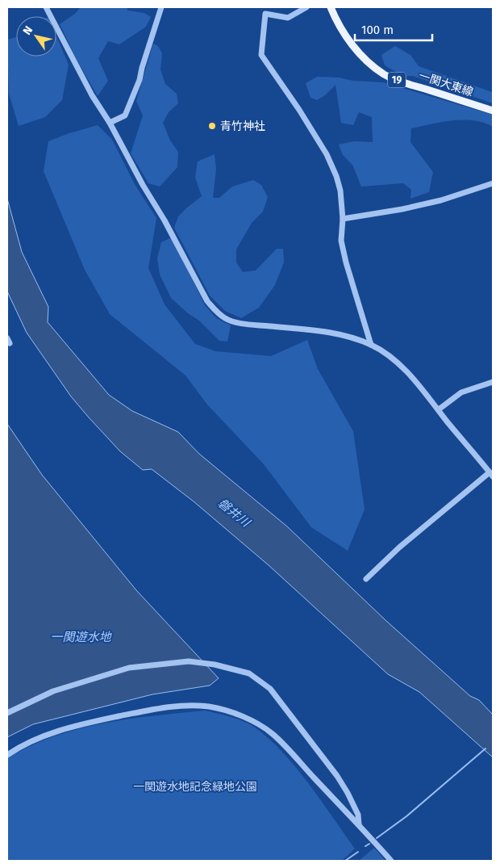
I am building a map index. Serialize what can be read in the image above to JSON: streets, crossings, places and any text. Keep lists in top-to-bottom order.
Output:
{
  "streets": {
    "main road": ["19", "一関大東線"]
  },
  "water": ["磐井川", "一関遊水地"],
  "parks": ["一関遊水地記念緑地公園"],
  "places": ["青竹神社"],
  "scale_bar": "100 m",
  "north": "top left"
}
